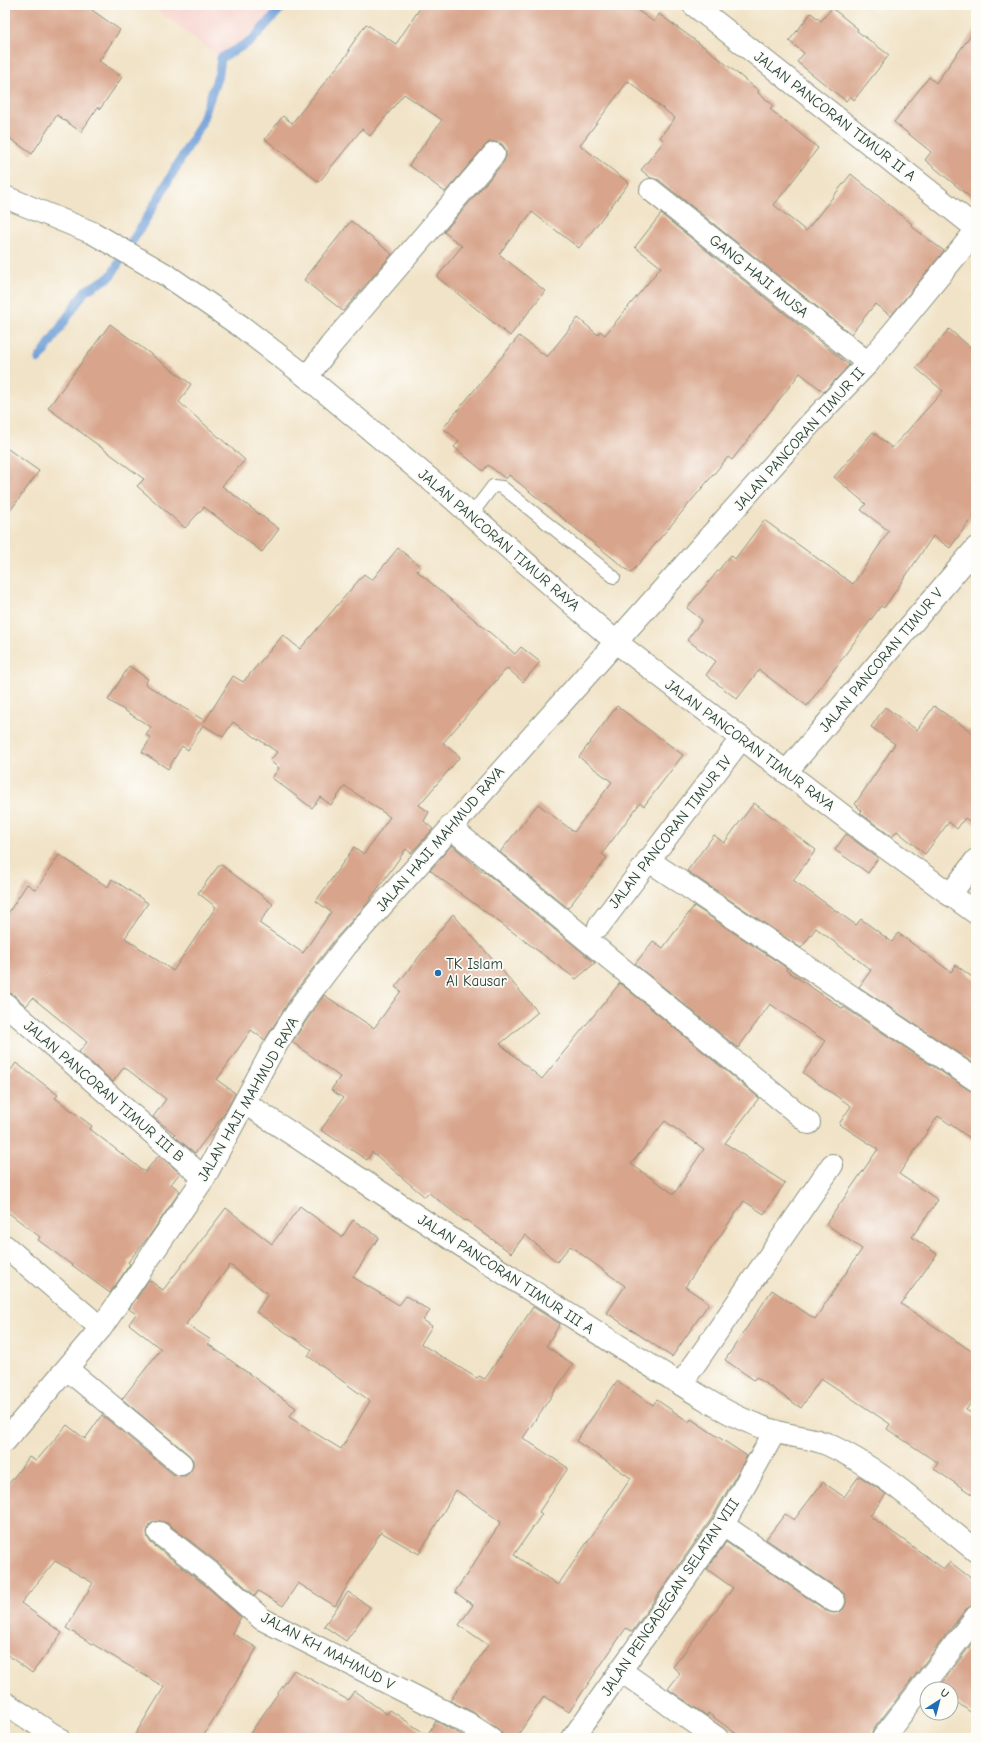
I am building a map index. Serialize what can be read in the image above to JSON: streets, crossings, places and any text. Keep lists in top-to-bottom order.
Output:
{
  "streets": {
    "street": [
      "JALAN PANCORAN TIMUR II A",
      "GANG HAJI MUSA",
      "JALAN PANCORAN TIMUR II",
      "JALAN PANCORAN TIMUR RAYA",
      "JALAN PANCORAN TIMUR V",
      "JALAN PANCORAN TIMUR IV",
      "JALAN HAJI MAHMUD RAYA",
      "JALAN PANCORAN TIMUR III B",
      "JALAN PANCORAN TIMUR III A",
      "JALAN PENGADEGAN SELATAN VIII",
      "JALAN KH MAHMUD V"
    ]
  },
  "crossings": [
    ["JALAN PANCORAN TIMUR II A", "JALAN PANCORAN TIMUR II"],
    ["GANG HAJI MUSA", "JALAN PANCORAN TIMUR II"],
    ["JALAN PANCORAN TIMUR II", "JALAN PANCORAN TIMUR RAYA"],
    ["JALAN PANCORAN TIMUR II", "JALAN HAJI MAHMUD RAYA"],
    ["JALAN PANCORAN TIMUR RAYA", "JALAN PANCORAN TIMUR V"],
    ["JALAN PANCORAN TIMUR RAYA", "JALAN PANCORAN TIMUR IV"],
    ["JALAN PANCORAN TIMUR RAYA", "JALAN HAJI MAHMUD RAYA"],
    ["JALAN HAJI MAHMUD RAYA", "JALAN PANCORAN TIMUR III B"],
    ["JALAN HAJI MAHMUD RAYA", "JALAN PANCORAN TIMUR III A"],
    ["JALAN PANCORAN TIMUR III A", "JALAN PENGADEGAN SELATAN VIII"]
  ],
  "places": ["TK Islam Al Kausar"],
  "north": "top right"
}
